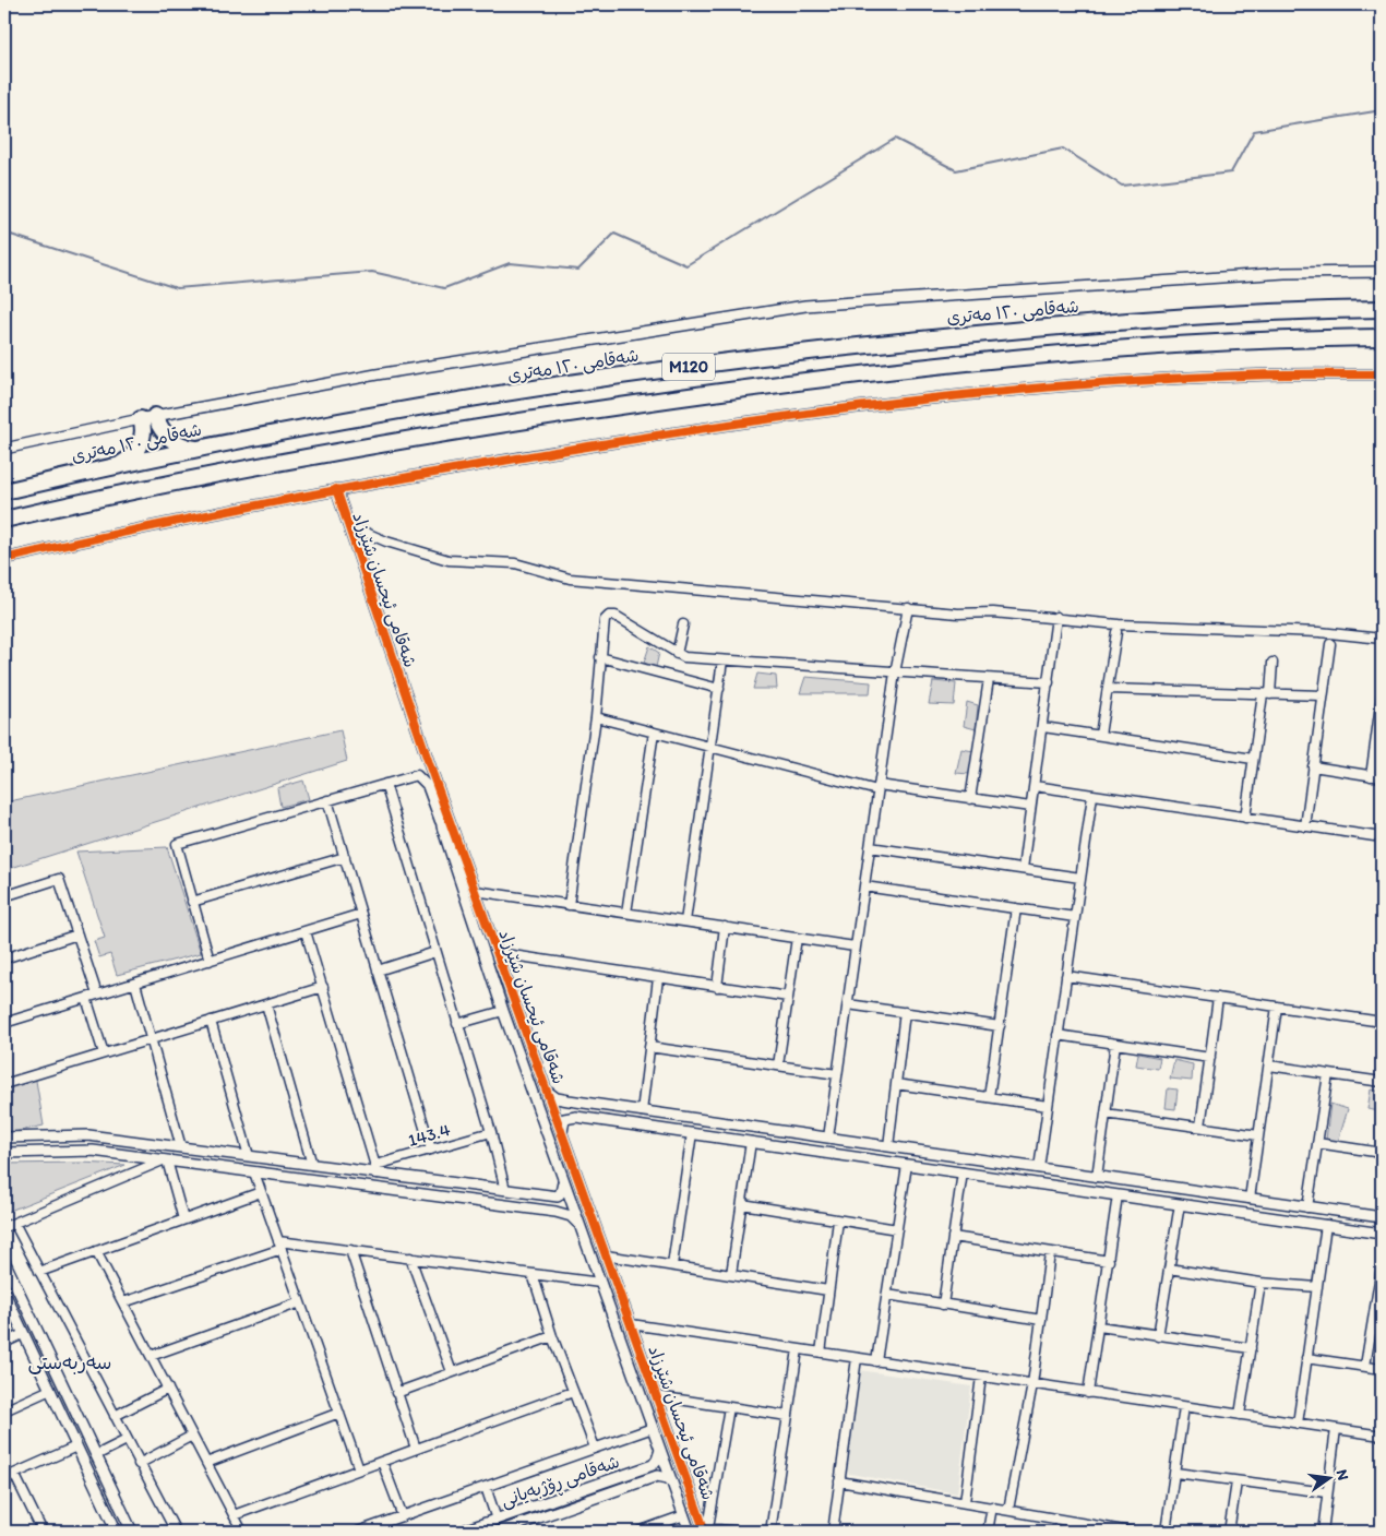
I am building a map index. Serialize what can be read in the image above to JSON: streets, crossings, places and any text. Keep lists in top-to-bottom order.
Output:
{
  "streets": {
    "highway": ["شەقامی ١٢٠ مەتری", "M120"],
    "street": ["شەقامی ئیحسان شێرزاد", "143.4", "شەقامی ڕۆژبەیانی"]
  },
  "districts": ["سه‌ربه‌ستی"],
  "north": "right"
}
